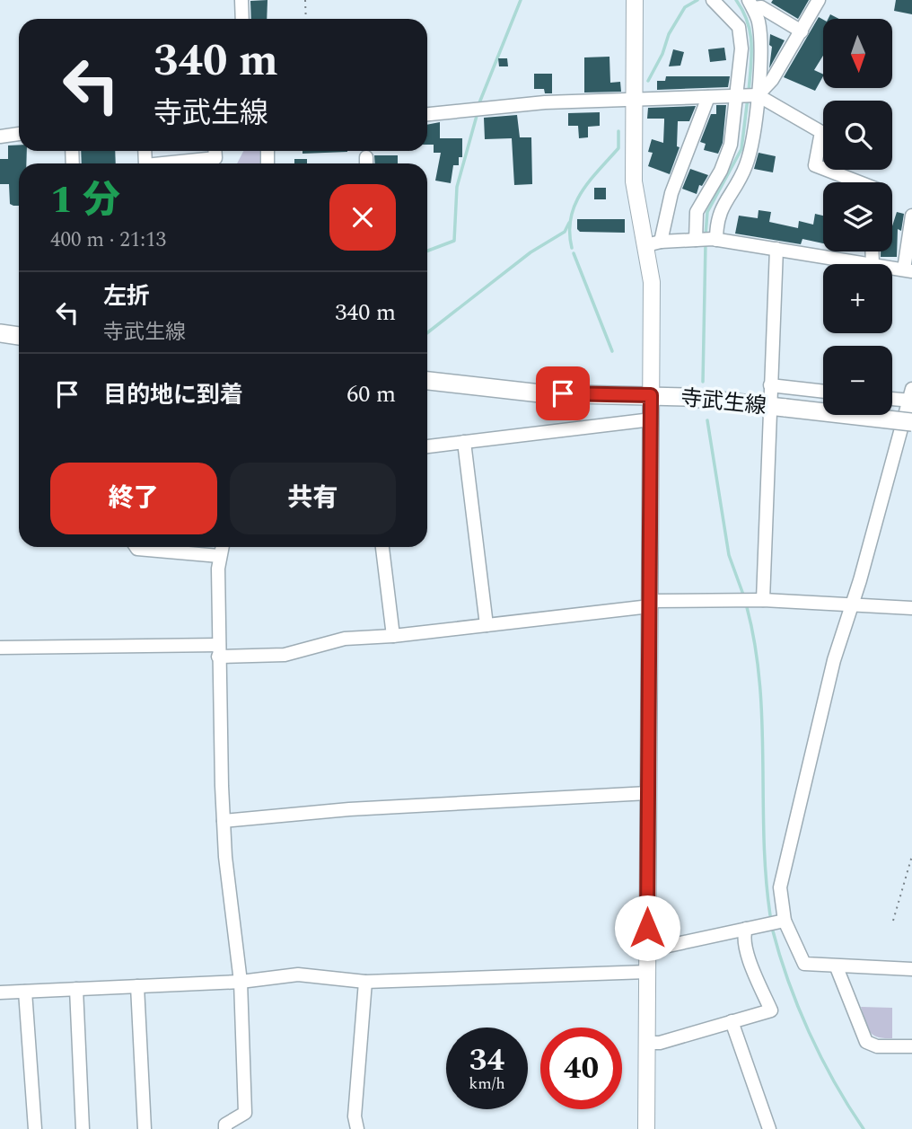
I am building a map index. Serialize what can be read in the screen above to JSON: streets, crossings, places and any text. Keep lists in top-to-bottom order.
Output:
{
  "streets": {
    "main road": ["寺武生線"]
  },
  "north": "bottom",
  "page": {
    "map_buttons": ["+", "−"],
    "turn": ["340 m", "寺武生線"],
    "heading": ["1 分", "400 m · 21:13"],
    "list": [
      {
        "name": "左折",
        "note": "寺武生線",
        "value": "340 m"
      },
      {
        "name": "目的地に到着",
        "value": "60 m"
      }
    ],
    "buttons": ["終了", "共有"],
    "speed": "34 km/h",
    "limit": "40"
  }
}
